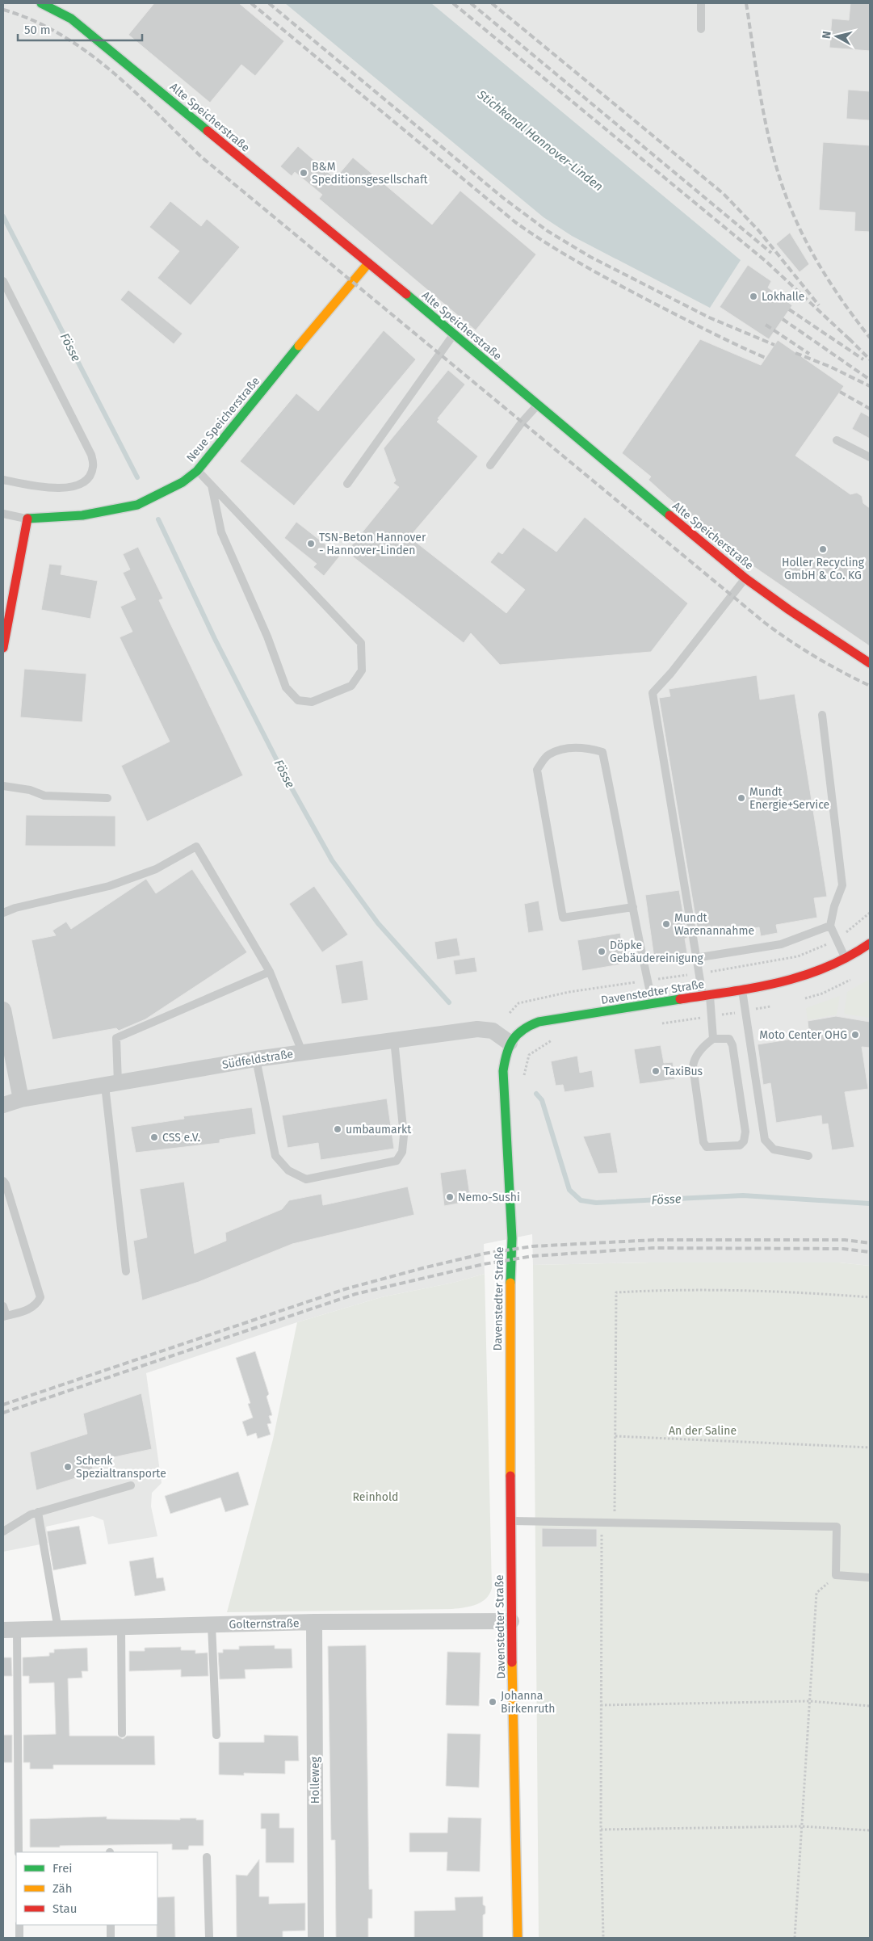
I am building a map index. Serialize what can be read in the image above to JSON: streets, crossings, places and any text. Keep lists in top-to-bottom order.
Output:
{
  "streets": {
    "street": [
      "Alte Speicherstraße",
      "Neue Speicherstraße",
      "Davenstedter Straße",
      "Südfeldstraße",
      "Golternstraße",
      "Holleweg"
    ]
  },
  "crossings": [
    ["Alte Speicherstraße", "Neue Speicherstraße"],
    ["Davenstedter Straße", "Südfeldstraße"],
    ["Davenstedter Straße", "Golternstraße"],
    ["Golternstraße", "Holleweg"]
  ],
  "water": ["Stichkanal Hannover-Linden", "Fösse"],
  "parks": ["An der Saline", "Reinhold"],
  "places": [
    "B&M Speditionsgesellschaft",
    "Lokhalle",
    "TSN-Beton Hannover - Hannover-Linden",
    "Holler Recycling GmbH & Co. KG",
    "Mundt Energie+Service",
    "Mundt Warenannahme",
    "Döpke Gebäudereinigung",
    "Moto Center OHG",
    "TaxiBus",
    "umbaumarkt",
    "CSS e.V.",
    "Nemo-Sushi",
    "Schenk Spezialtransporte",
    "Johanna Birkenruth"
  ],
  "legend": ["Frei", "Zäh", "Stau"],
  "scale_bar": "50 m",
  "north": "left"
}
